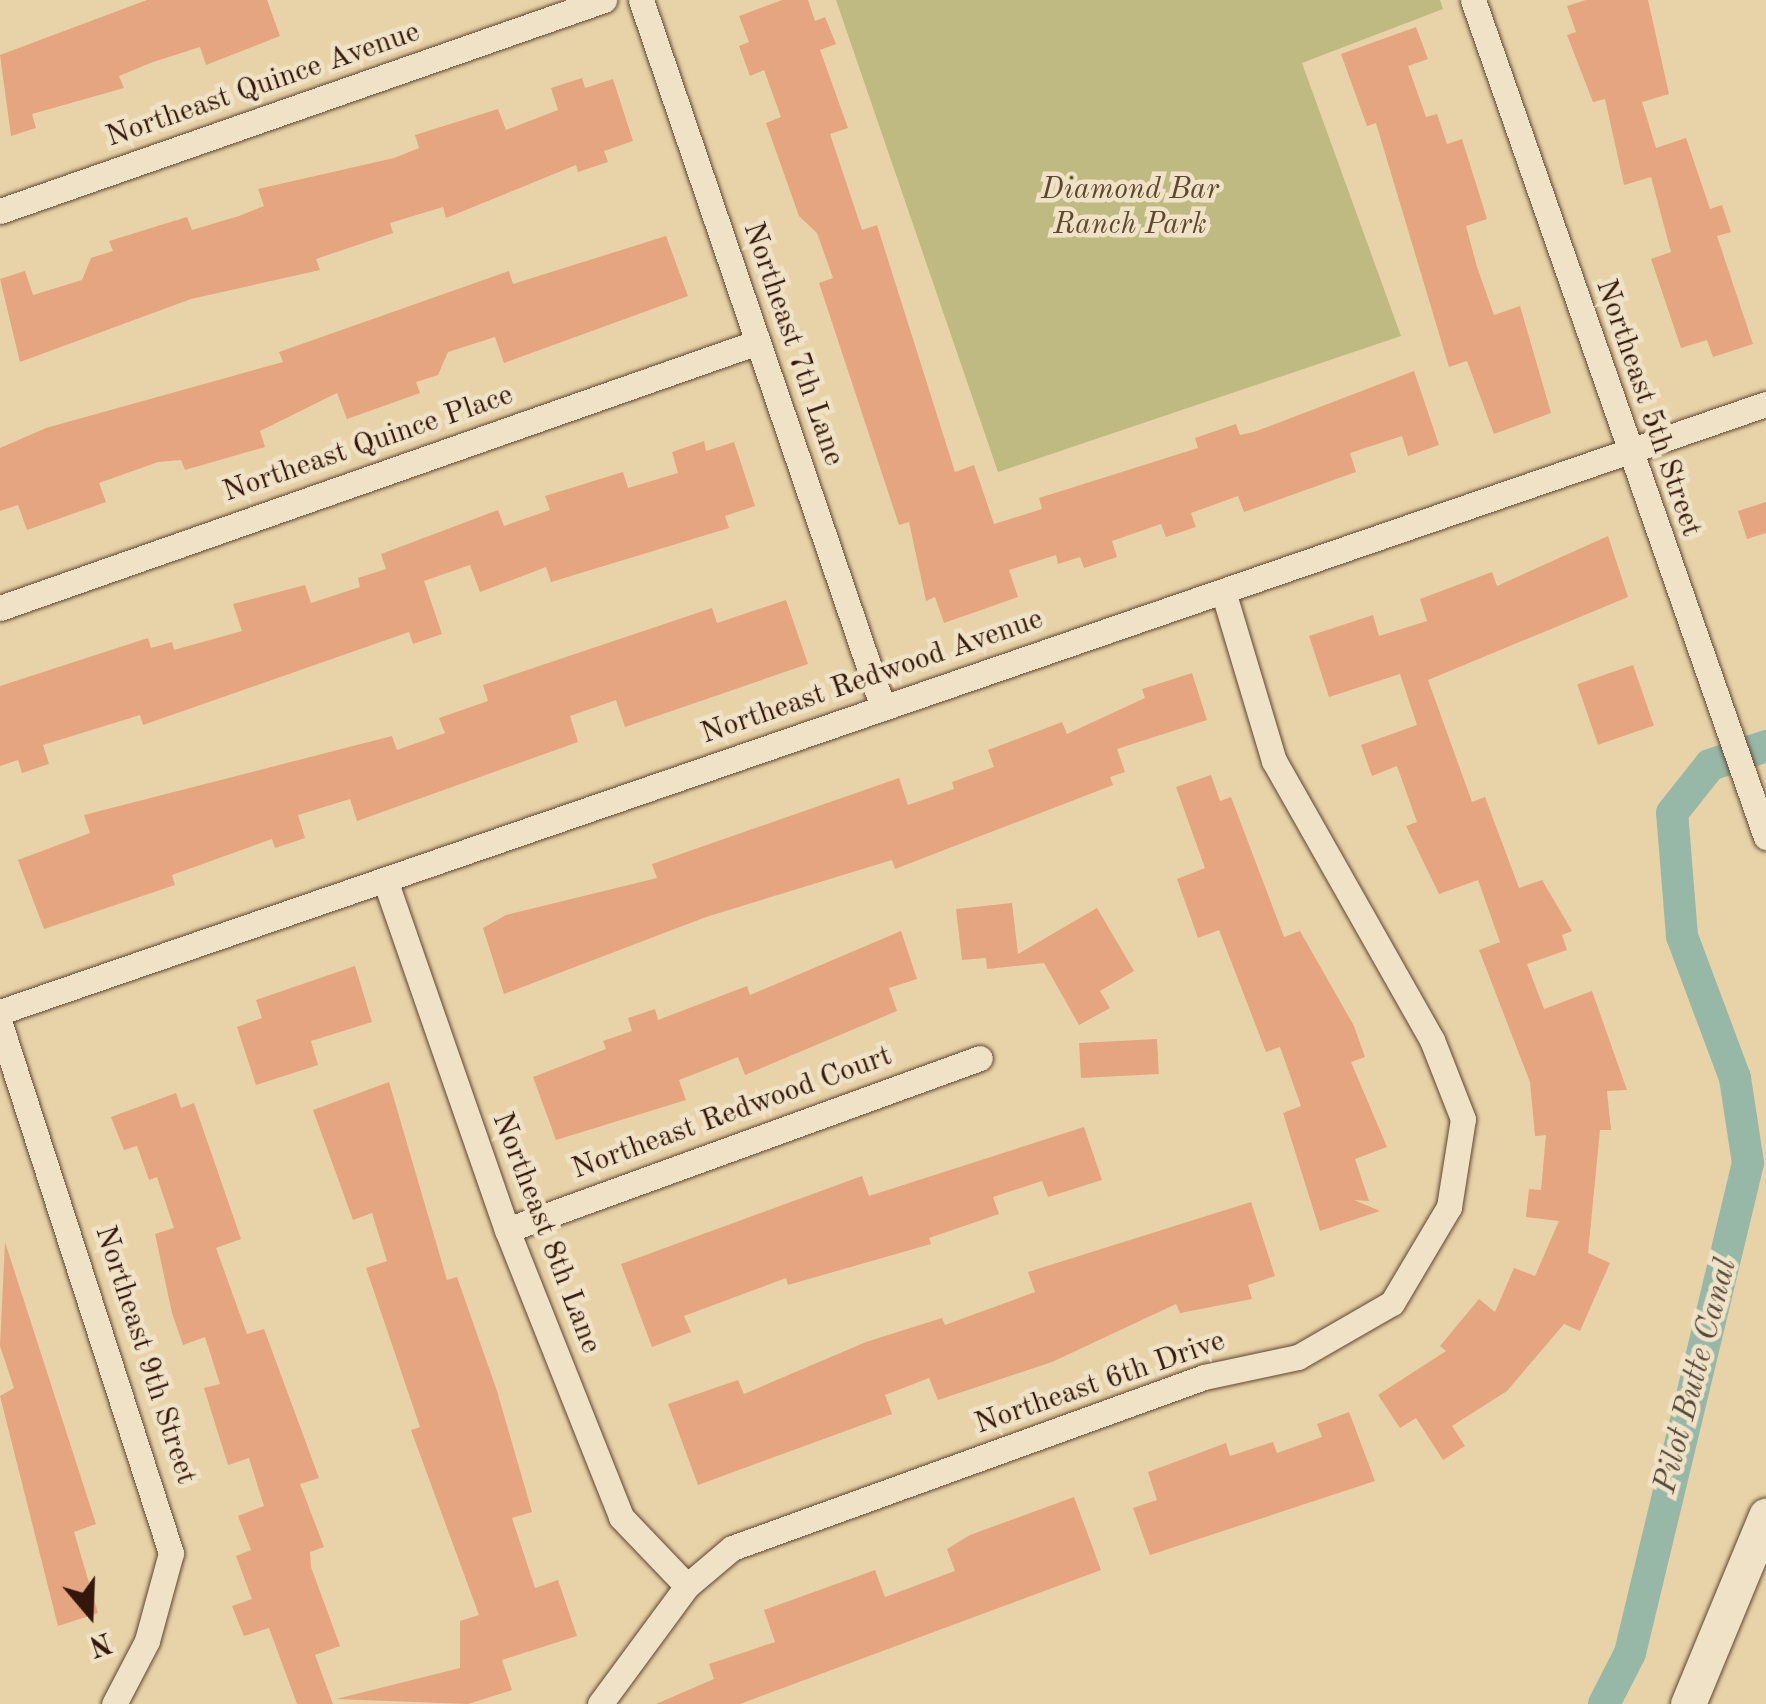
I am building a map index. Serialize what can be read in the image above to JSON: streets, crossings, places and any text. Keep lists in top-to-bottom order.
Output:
{
  "streets": {
    "street": [
      "Northeast Quince Avenue",
      "Northeast 7th Lane",
      "Northeast 5th Street",
      "Northeast Quince Place",
      "Northeast Redwood Avenue",
      "Northeast Redwood Court",
      "Northeast 8th Lane",
      "Northeast 9th Street",
      "Northeast 6th Drive"
    ]
  },
  "crossings": [
    ["Northeast 7th Lane", "Northeast Quince Place"],
    ["Northeast 7th Lane", "Northeast Redwood Avenue"],
    ["Northeast 5th Street", "Northeast Redwood Avenue"],
    ["Northeast Redwood Avenue", "Northeast 8th Lane"],
    ["Northeast Redwood Avenue", "Northeast 6th Drive"],
    ["Northeast Redwood Court", "Northeast 8th Lane"],
    ["Northeast 8th Lane", "Northeast 6th Drive"]
  ],
  "water": ["Pilot Butte Canal"],
  "parks": ["Diamond Bar Ranch Park"],
  "north": "bottom"
}
